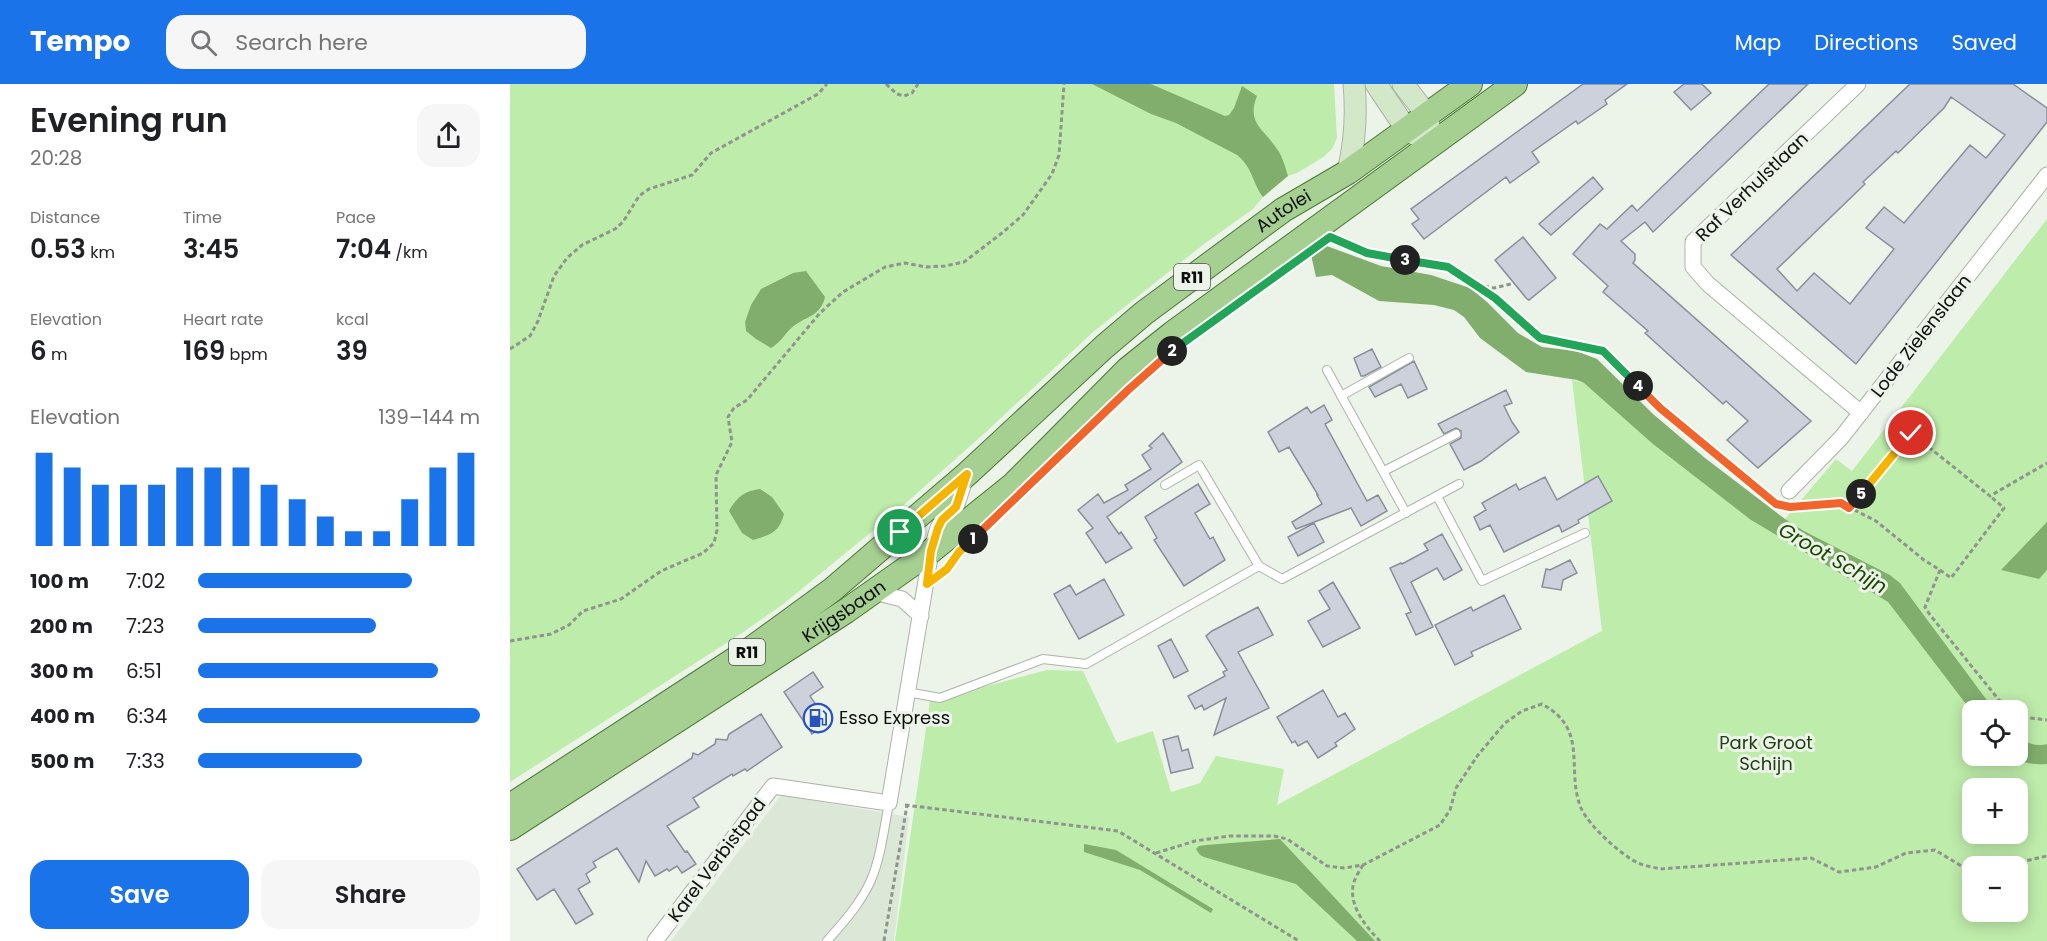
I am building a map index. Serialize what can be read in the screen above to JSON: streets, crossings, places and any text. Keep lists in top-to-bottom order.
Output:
{
  "streets": {
    "main road": ["Autolei", "R11", "Krijgsbaan"],
    "street": ["Raf Verhulstlaan", "Lode Zielenslaan", "Karel Verbistpad"]
  },
  "crossings": [
    ["Raf Verhulstlaan", "Lode Zielenslaan"],
    ["Autolei", "Krijgsbaan"]
  ],
  "water": ["Groot Schijn"],
  "parks": ["Park Groot Schijn"],
  "places": {
    "fuel station": ["Esso Express"]
  },
  "page": {
    "header": "Tempo",
    "search": "Search here",
    "nav": ["Map", "Directions", "Saved"],
    "heading": ["Evening run", "20:28"],
    "stats": [
      ["Distance", "0.53 km"],
      ["Time", "3:45"],
      ["Pace", "7:04 /km"],
      ["Elevation", "6 m"],
      ["Heart rate", "169 bpm"],
      ["kcal", "39"]
    ],
    "pins": [
      "3",
      "2",
      "4",
      "5",
      "1"
    ],
    "chart": ["Elevation", "139–144 m"],
    "list": [
      {
        "name": "100 m",
        "note": "7:02"
      },
      {
        "name": "200 m",
        "note": "7:23"
      },
      {
        "name": "300 m",
        "note": "6:51"
      },
      {
        "name": "400 m",
        "note": "6:34"
      },
      {
        "name": "500 m",
        "note": "7:33"
      }
    ],
    "map_buttons": ["+", "−"],
    "buttons": ["Save", "Share"]
  }
}
